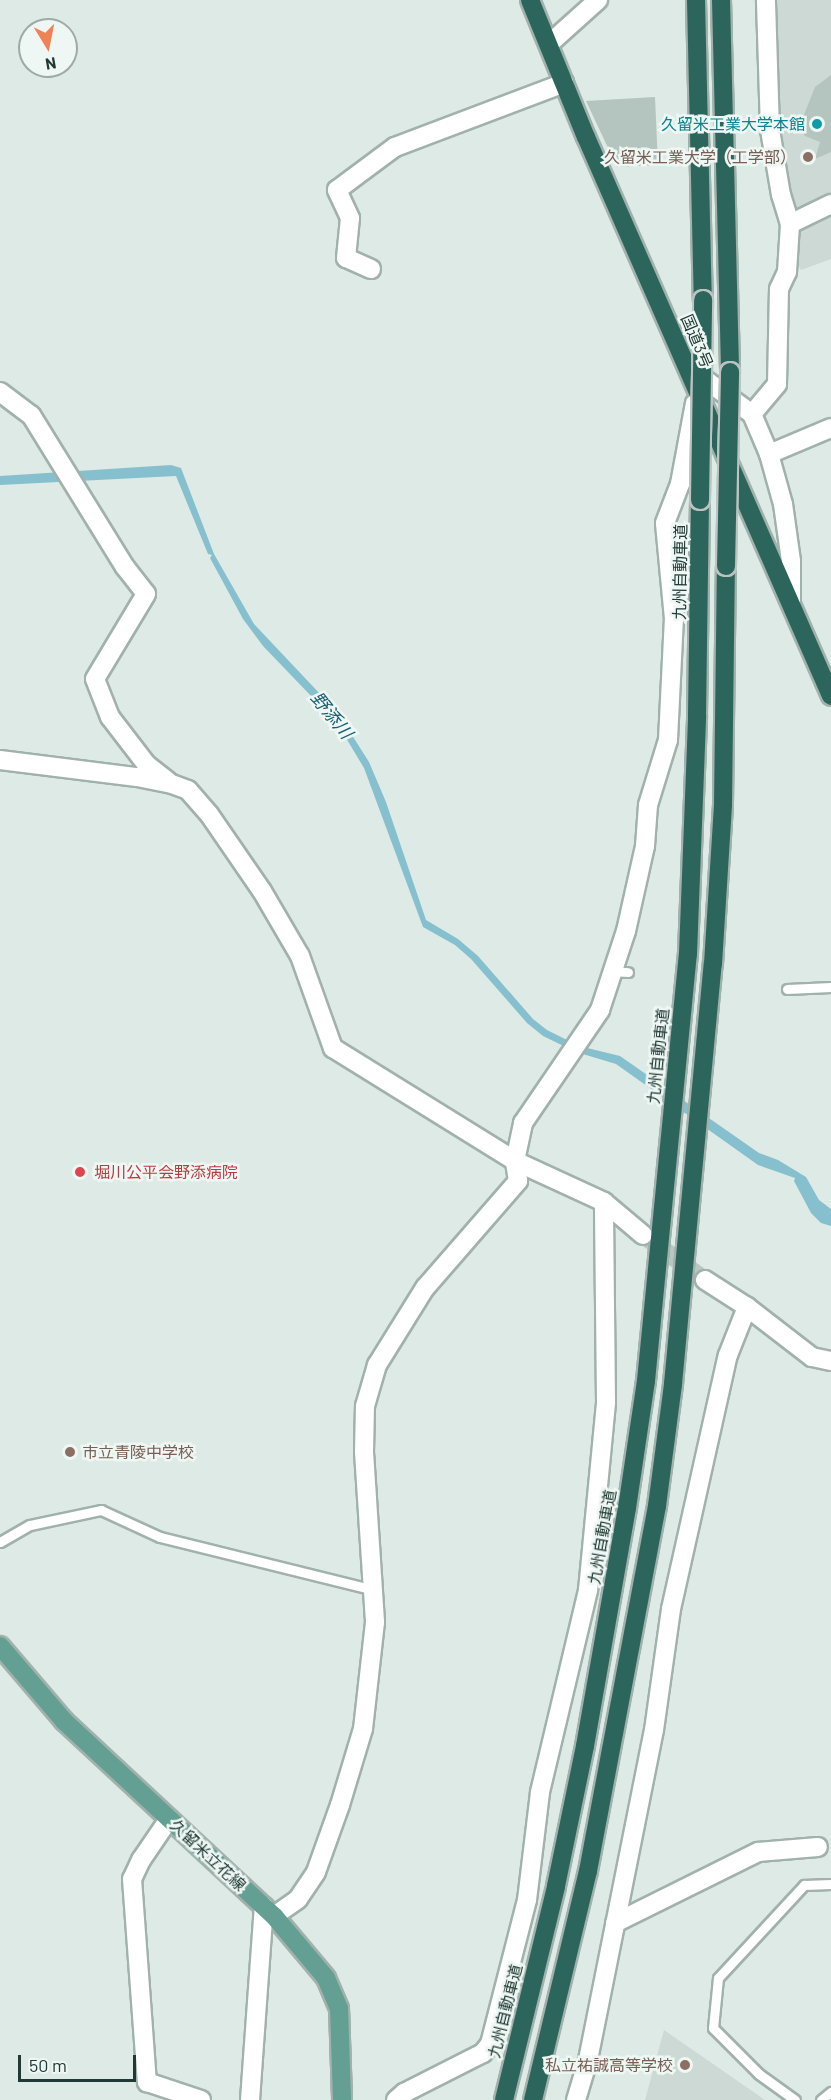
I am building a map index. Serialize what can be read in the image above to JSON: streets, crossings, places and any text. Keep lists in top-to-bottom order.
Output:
{
  "streets": {
    "highway": ["国道3号", "九州自動車道"],
    "main road": ["久留米立花線"]
  },
  "water": ["野添川"],
  "places": [
    "久留米工業大学本館",
    "久留米工業大学（工学部）",
    "堀川公平会野添病院",
    "市立青陵中学校",
    "私立祐誠高等学校"
  ],
  "scale_bar": "50 m",
  "north": "bottom"
}
